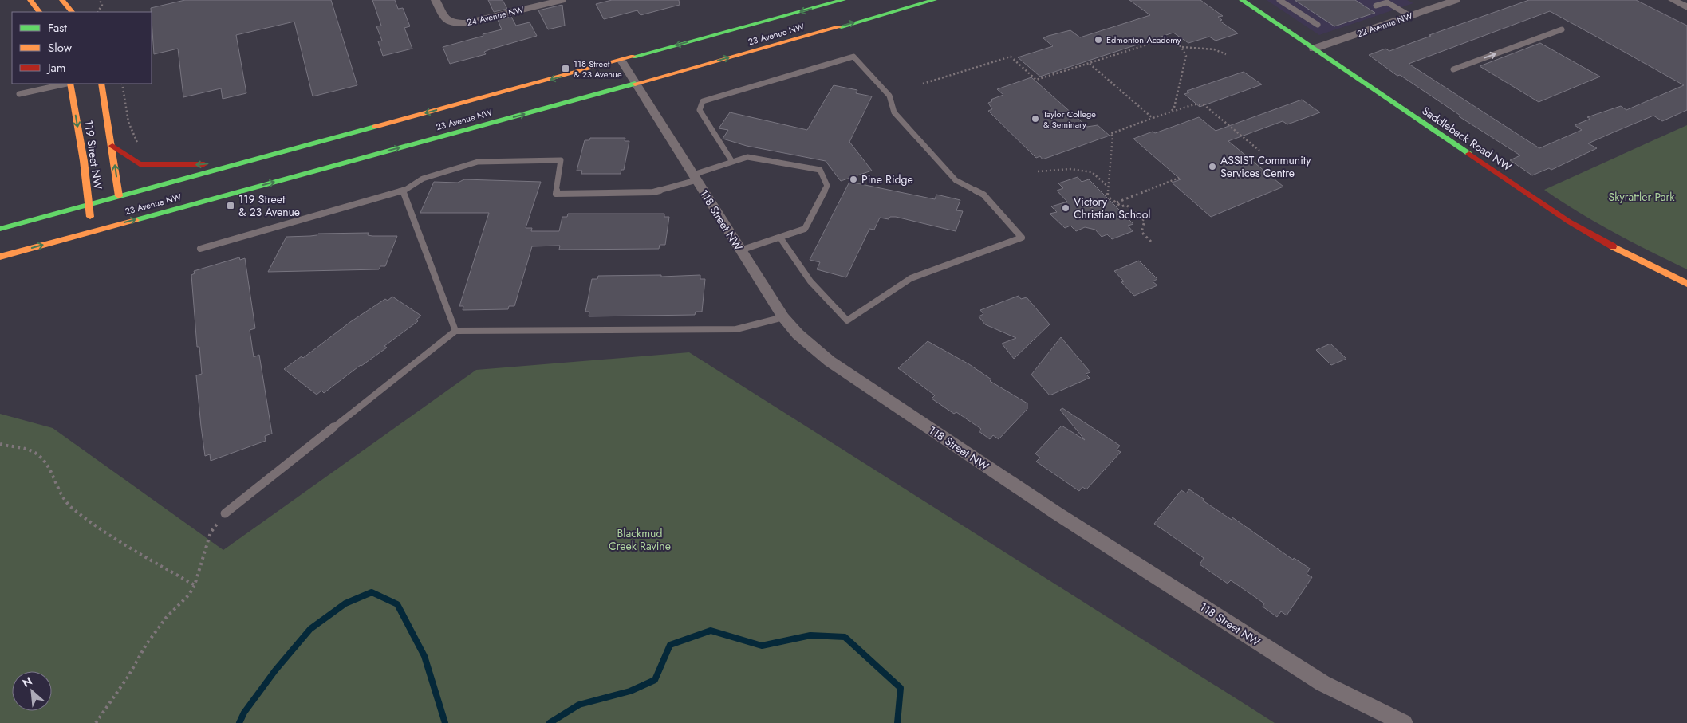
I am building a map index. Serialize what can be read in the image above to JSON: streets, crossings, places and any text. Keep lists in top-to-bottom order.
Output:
{
  "streets": {
    "main road": ["23 Avenue NW", "Saddleback Road NW", "119 Street NW"],
    "street": ["24 Avenue NW", "22 Avenue NW", "118 Street NW"]
  },
  "crossings": [
    ["22 Avenue NW", "Saddleback Road NW"],
    ["23 Avenue NW", "119 Street NW"],
    ["23 Avenue NW", "118 Street NW"]
  ],
  "parks": ["Skyrattler Park", "Blackmud Creek Ravine"],
  "places": {
    "other": [
      "Edmonton Academy",
      "Taylor College & Seminary",
      "ASSIST Community Services Centre",
      "Pine Ridge",
      "Victory Christian School"
    ],
    "transit": ["118 Street & 23 Avenue", "119 Street & 23 Avenue"]
  },
  "legend": ["Fast", "Slow", "Jam"],
  "north": "top left"
}
